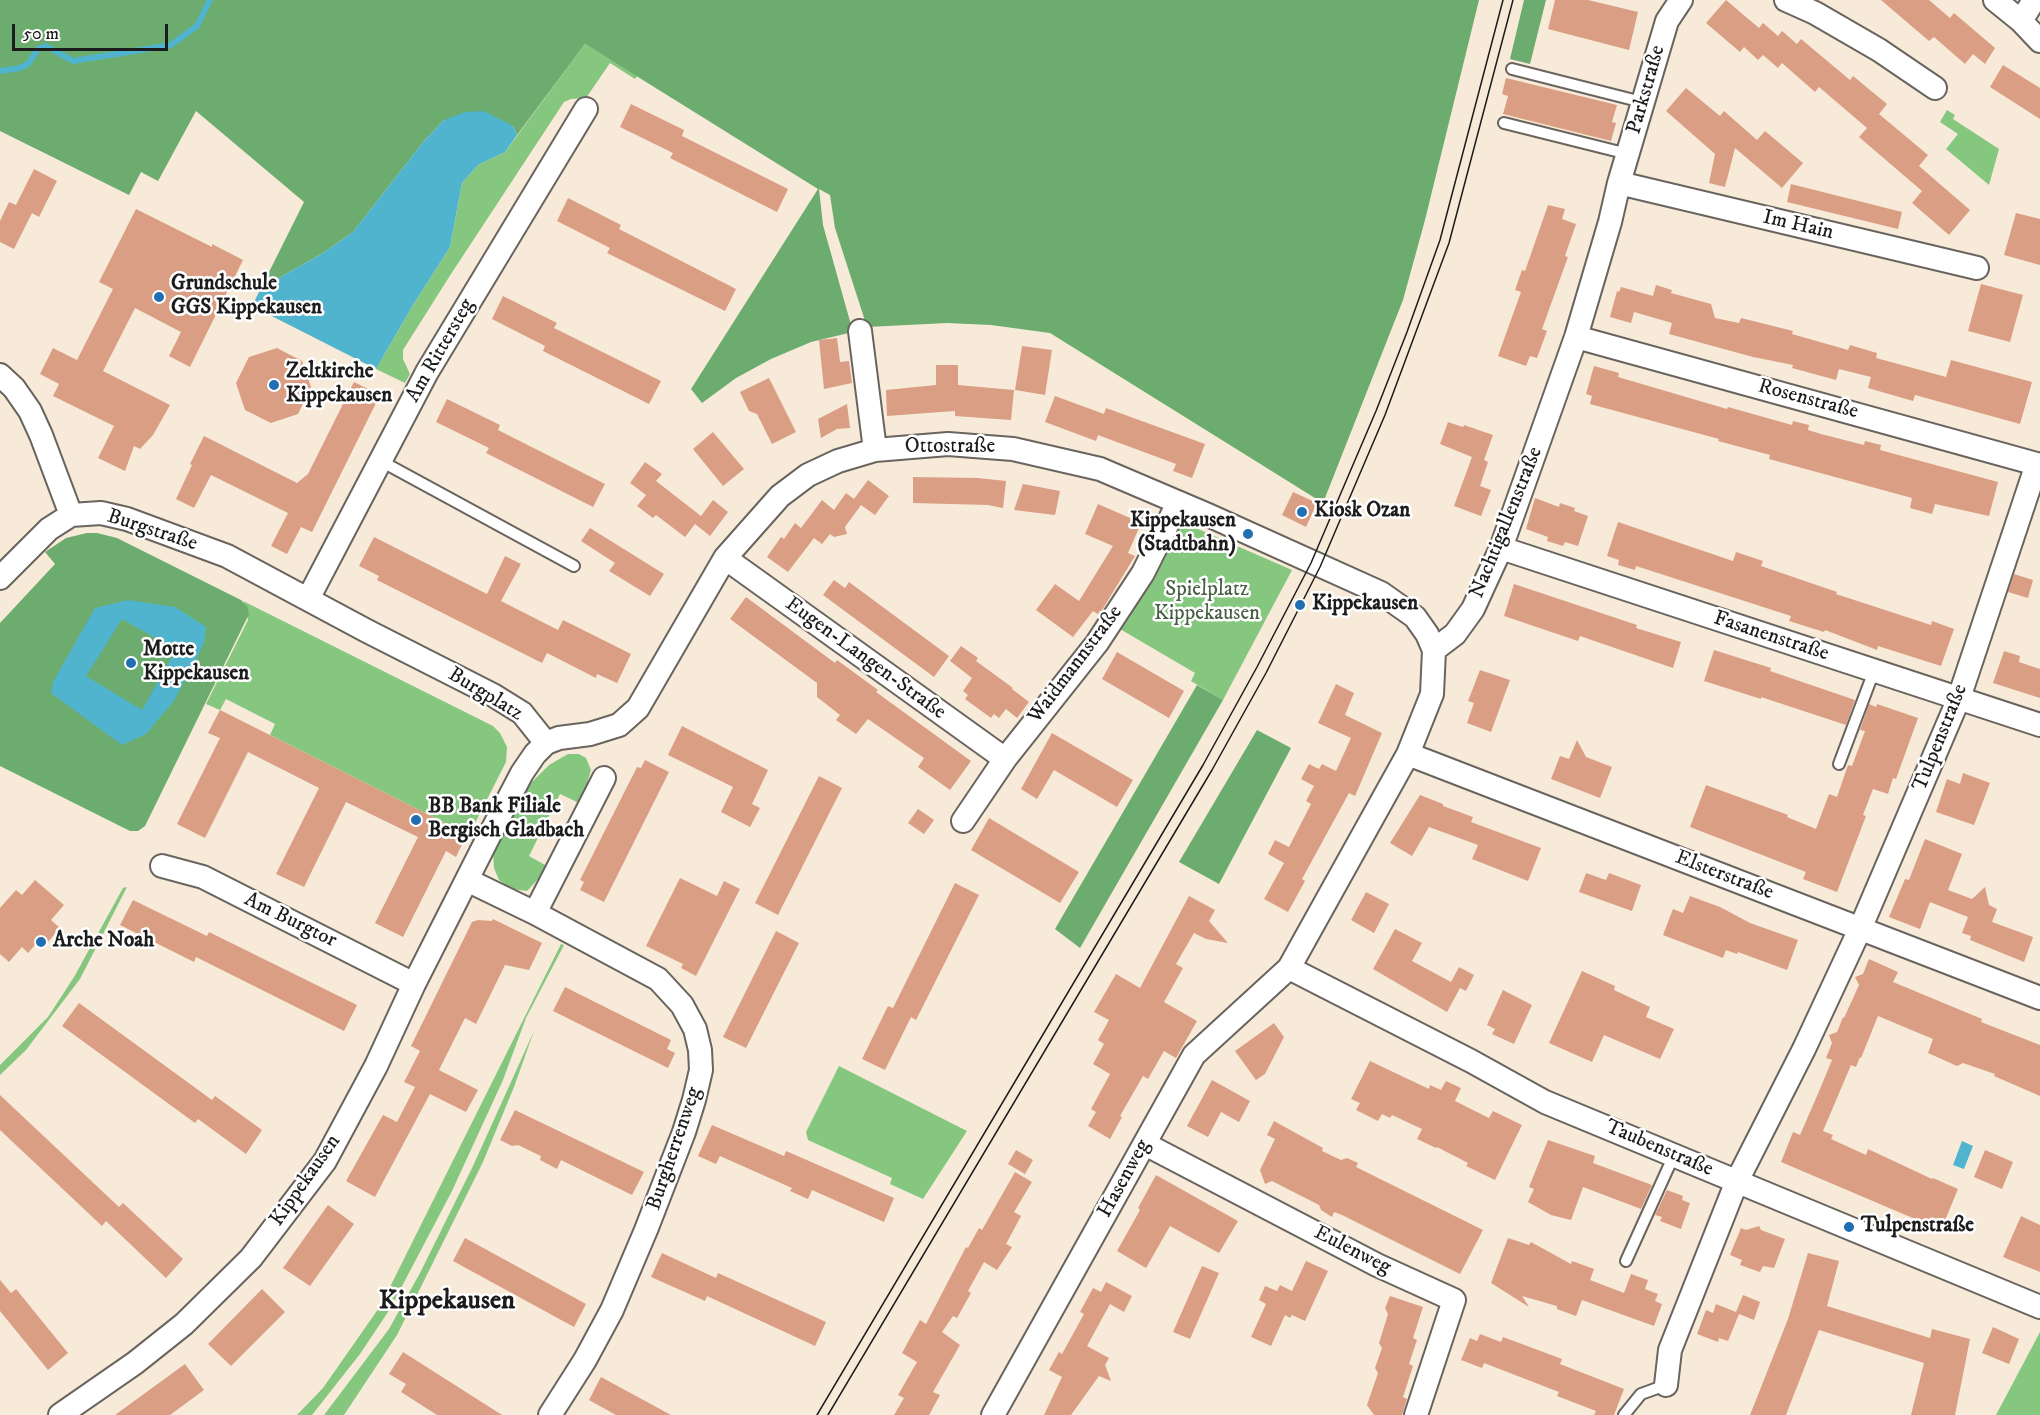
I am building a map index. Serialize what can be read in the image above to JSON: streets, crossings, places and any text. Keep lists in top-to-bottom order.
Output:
{
  "streets": {
    "street": [
      "Parkstraße",
      "Im Hain",
      "Am Rittersteg",
      "Rosenstraße",
      "Ottostraße",
      "Nachtigallenstraße",
      "Burgstraße",
      "Fasanenstraße",
      "Eugen-Langen-Straße",
      "Waidmannstraße",
      "Burgplatz",
      "Tulpenstraße",
      "Elsterstraße",
      "Am Burgtor",
      "Burgherrenweg",
      "Taubenstraße",
      "Hasenweg",
      "Kippekausen",
      "Eulenweg"
    ]
  },
  "crossings": [
    ["Parkstraße", "Im Hain"],
    ["Parkstraße", "Nachtigallenstraße"],
    ["Im Hain", "Nachtigallenstraße"],
    ["Am Rittersteg", "Burgstraße"],
    ["Am Rittersteg", "Burgplatz"],
    ["Rosenstraße", "Nachtigallenstraße"],
    ["Rosenstraße", "Tulpenstraße"],
    ["Ottostraße", "Nachtigallenstraße"],
    ["Ottostraße", "Eugen-Langen-Straße"],
    ["Ottostraße", "Waidmannstraße"],
    ["Ottostraße", "Burgplatz"],
    ["Nachtigallenstraße", "Fasanenstraße"],
    ["Burgstraße", "Burgplatz"],
    ["Fasanenstraße", "Tulpenstraße"],
    ["Eugen-Langen-Straße", "Waidmannstraße"],
    ["Tulpenstraße", "Elsterstraße"],
    ["Tulpenstraße", "Taubenstraße"],
    ["Am Burgtor", "Kippekausen"],
    ["Burgherrenweg", "Kippekausen"],
    ["Taubenstraße", "Hasenweg"],
    ["Hasenweg", "Eulenweg"]
  ],
  "districts": ["Kippekausen"],
  "parks": ["Spielplatz Kippekausen"],
  "places": [
    "Grundschule GGS Kippekausen",
    "Zeltkirche Kippekausen",
    "Kiosk Ozan",
    "Kippekausen (Stadtbahn)",
    "Kippekausen",
    "Motte Kippekausen",
    "BB Bank Filiale Bergisch Gladbach",
    "Arche Noah",
    "Tulpenstraße"
  ],
  "scale_bar": "50 m"
}
